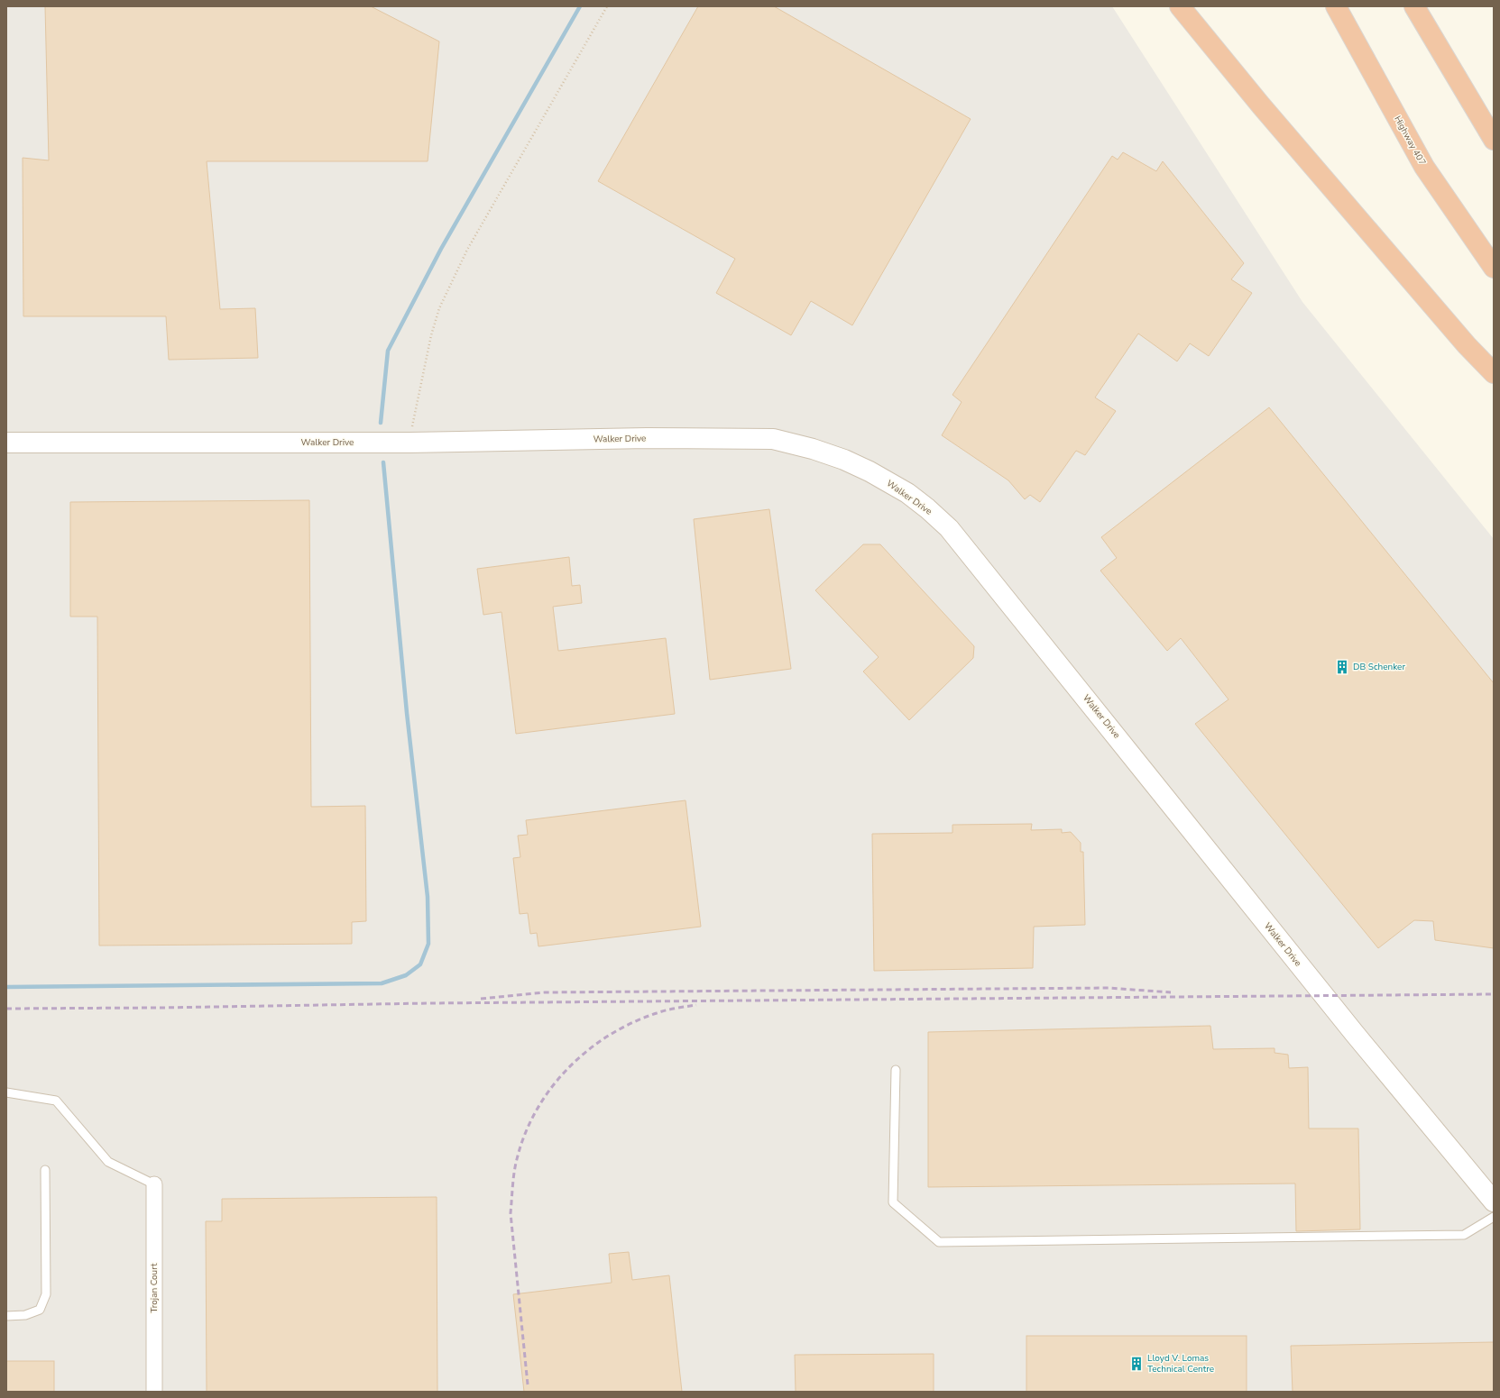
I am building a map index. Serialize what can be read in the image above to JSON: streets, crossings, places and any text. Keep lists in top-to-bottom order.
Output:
{
  "streets": {
    "highway": ["Highway 407"],
    "street": ["Walker Drive", "Trojan Court"]
  },
  "places": {
    "building": ["DB Schenker", "Lloyd V. Lomas Technical Centre"]
  }
}
